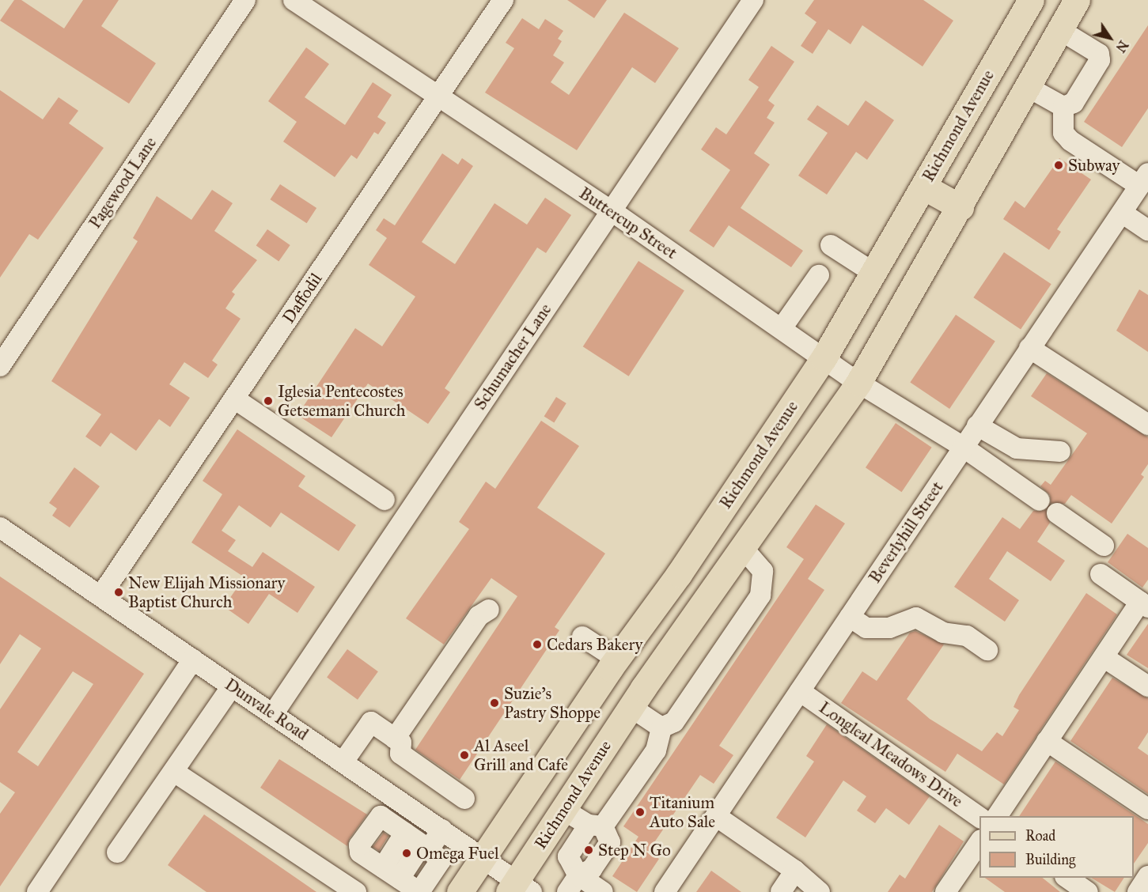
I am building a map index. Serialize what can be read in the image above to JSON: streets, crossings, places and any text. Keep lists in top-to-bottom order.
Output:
{
  "streets": {
    "main road": ["Richmond Avenue"],
    "street": [
      "Pagewood Lane",
      "Buttercup Street",
      "Daffodil",
      "Schumacher Lane",
      "Beverlyhill Street",
      "Dunvale Road",
      "Longleal Meadows Drive"
    ]
  },
  "crossings": [
    ["Richmond Avenue", "Buttercup Street"],
    ["Richmond Avenue", "Dunvale Road"],
    ["Buttercup Street", "Daffodil"],
    ["Buttercup Street", "Schumacher Lane"],
    ["Buttercup Street", "Beverlyhill Street"],
    ["Daffodil", "Dunvale Road"],
    ["Schumacher Lane", "Dunvale Road"],
    ["Beverlyhill Street", "Longleal Meadows Drive"]
  ],
  "places": [
    "Subway",
    "Iglesia Pentecostes Getsemani Church",
    "New Elijah Missionary Baptist Church",
    "Cedars Bakery",
    "Suzie's Pastry Shoppe",
    "Al Aseel Grill and Cafe",
    "Titanium Auto Sale",
    "Step N Go",
    "Omega Fuel"
  ],
  "legend": ["Road", "Building"],
  "north": "bottom right"
}
